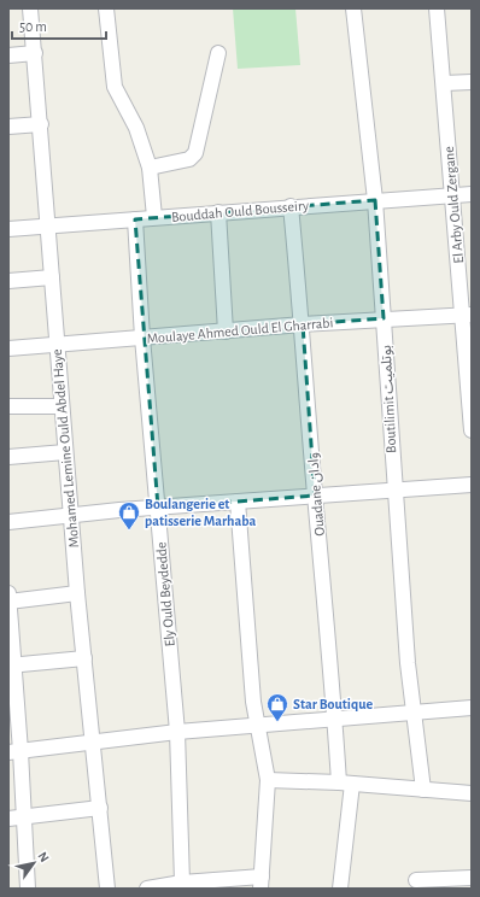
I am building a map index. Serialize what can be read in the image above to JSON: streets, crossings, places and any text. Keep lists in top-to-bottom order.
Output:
{
  "streets": {
    "street": [
      "El Arby Ould Zergane",
      "Bouddah Ould Bousseiry",
      "Moulaye Ahmed Ould El Gharrabi",
      "Boutilimit بوتلميت",
      "Mohamed Lemine Ould Abdel Haye",
      "Ouadane وادان",
      "Ely Ould Beydedde"
    ]
  },
  "crossings": [
    ["El Arby Ould Zergane", "Bouddah Ould Bousseiry"],
    ["El Arby Ould Zergane", "Moulaye Ahmed Ould El Gharrabi"],
    ["Bouddah Ould Bousseiry", "Boutilimit بوتلميت"],
    ["Bouddah Ould Bousseiry", "Mohamed Lemine Ould Abdel Haye"],
    ["Bouddah Ould Bousseiry", "Ouadane وادان"],
    ["Bouddah Ould Bousseiry", "Ely Ould Beydedde"],
    ["Moulaye Ahmed Ould El Gharrabi", "Boutilimit بوتلميت"],
    ["Moulaye Ahmed Ould El Gharrabi", "Mohamed Lemine Ould Abdel Haye"],
    ["Moulaye Ahmed Ould El Gharrabi", "Ouadane وادان"],
    ["Moulaye Ahmed Ould El Gharrabi", "Ely Ould Beydedde"]
  ],
  "places": {
    "shop": ["Boulangerie et patisserie Marhaba", "Star Boutique"]
  },
  "scale_bar": "50 m",
  "north": "top right"
}
